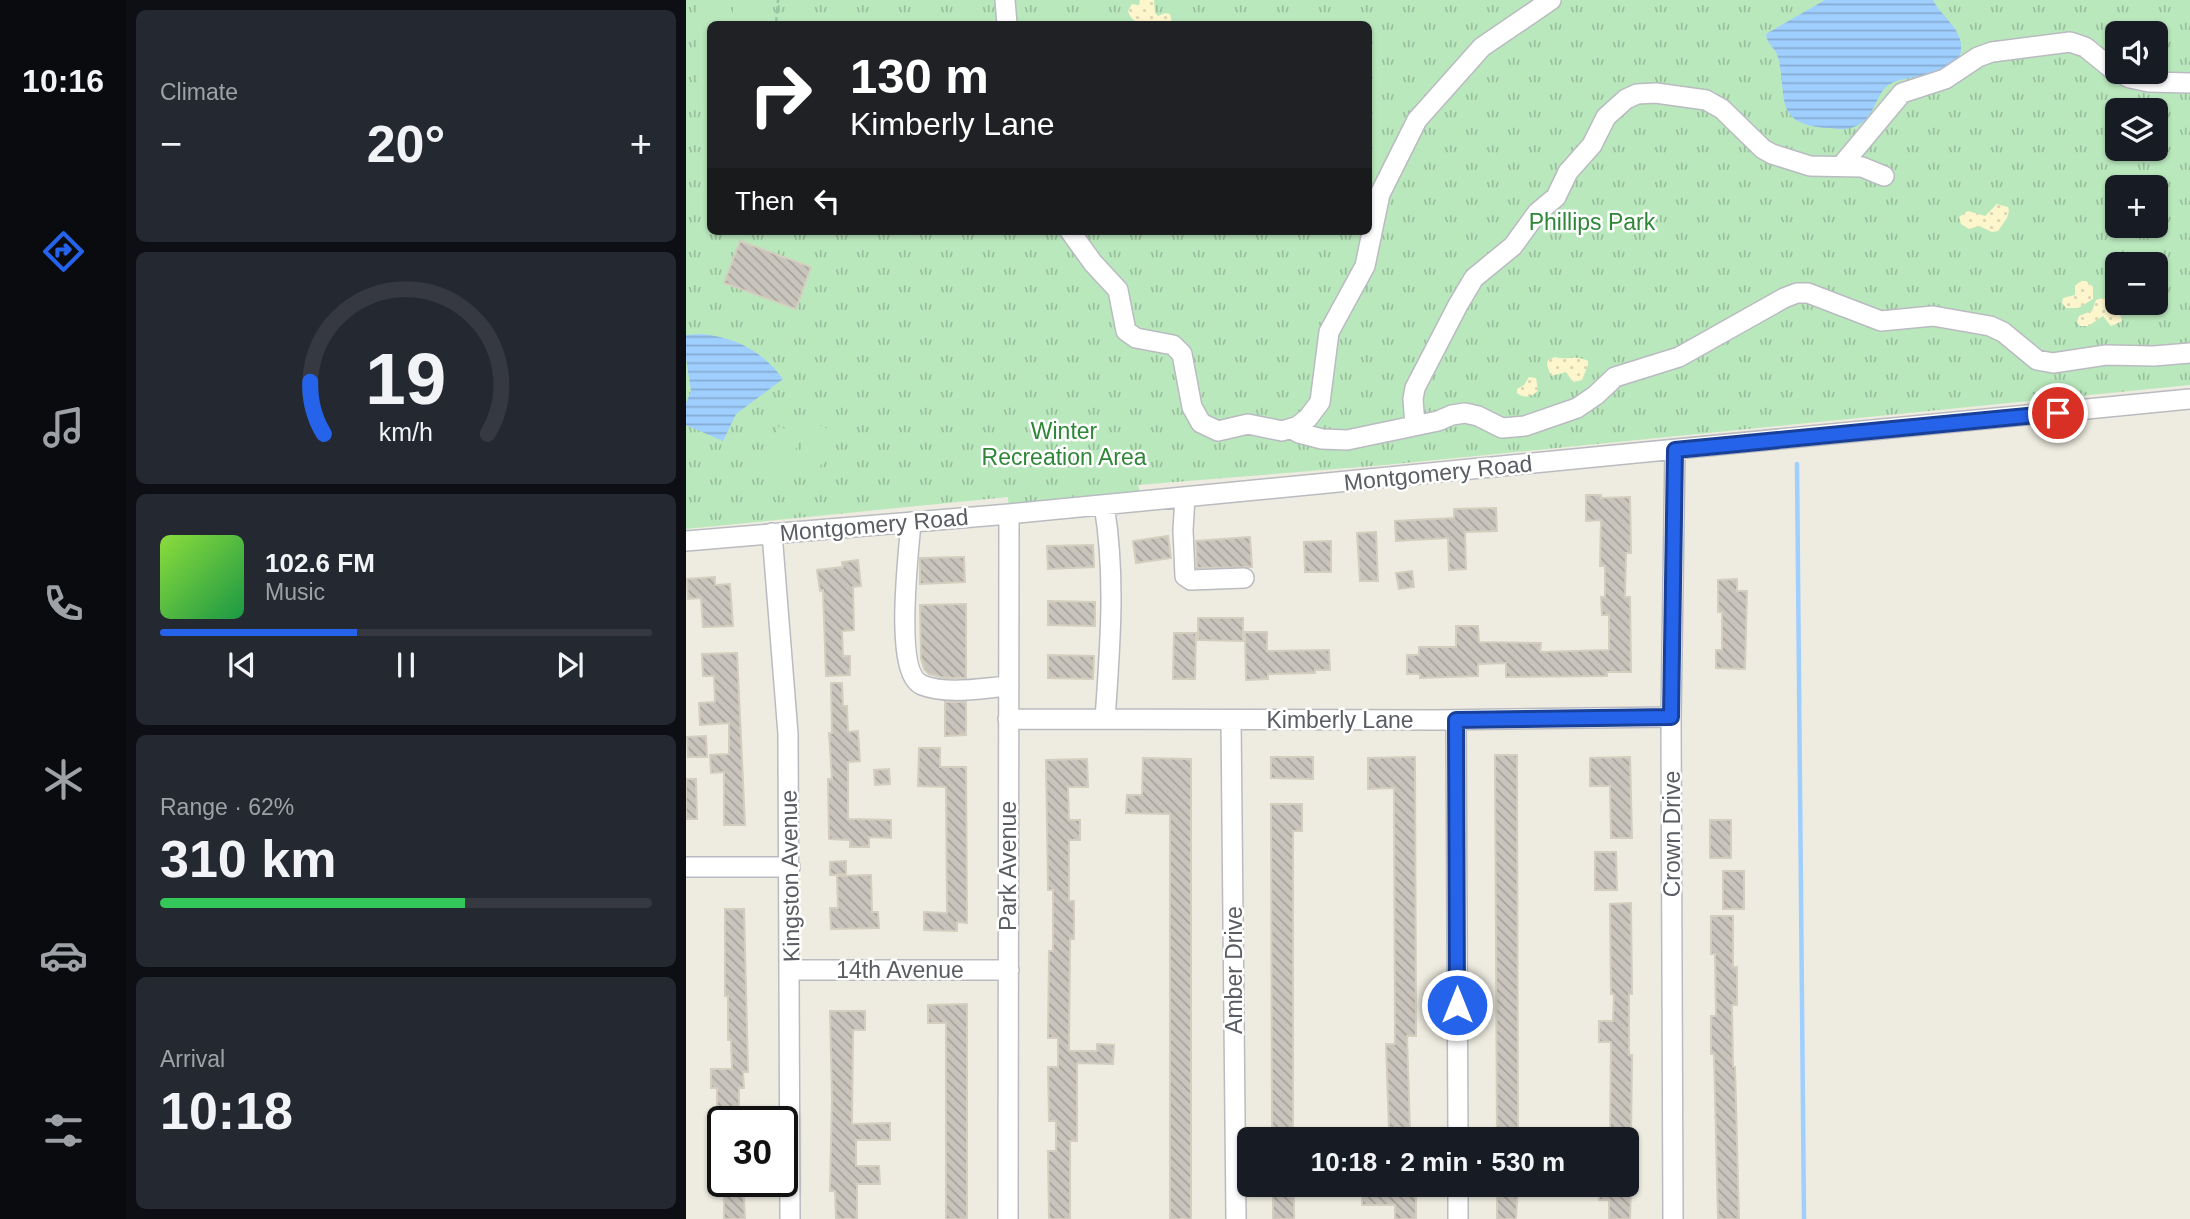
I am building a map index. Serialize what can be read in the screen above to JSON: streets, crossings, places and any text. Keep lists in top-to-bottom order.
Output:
{
  "streets": {
    "street": [
      "Montgomery Road",
      "Kimberly Lane",
      "Crown Drive",
      "Park Avenue",
      "Kingston Avenue",
      "14th Avenue",
      "Amber Drive"
    ]
  },
  "crossings": [
    ["Montgomery Road", "Crown Drive"],
    ["Montgomery Road", "Park Avenue"],
    ["Montgomery Road", "Kingston Avenue"],
    ["Kimberly Lane", "Crown Drive"],
    ["Kimberly Lane", "Park Avenue"],
    ["Kimberly Lane", "Amber Drive"],
    ["Park Avenue", "14th Avenue"],
    ["Kingston Avenue", "14th Avenue"]
  ],
  "parks": ["Phillips Park", "Winter Recreation Area"],
  "page": {
    "tabs": "10:16",
    "tile": [
      "Climate",
      ["Range · 62%", "310 km"],
      ["Arrival", "10:18"]
    ],
    "map_buttons": ["+", "−"],
    "turn": ["130 m", "Kimberly Lane"],
    "heat": ["−", "20°", "+"],
    "then": "Then",
    "song": ["102.6 FM", "Music"],
    "limit": "30",
    "trip": "10:18 · 2 min · 530 m",
    "gauge": ["19", "km/h"]
  }
}
